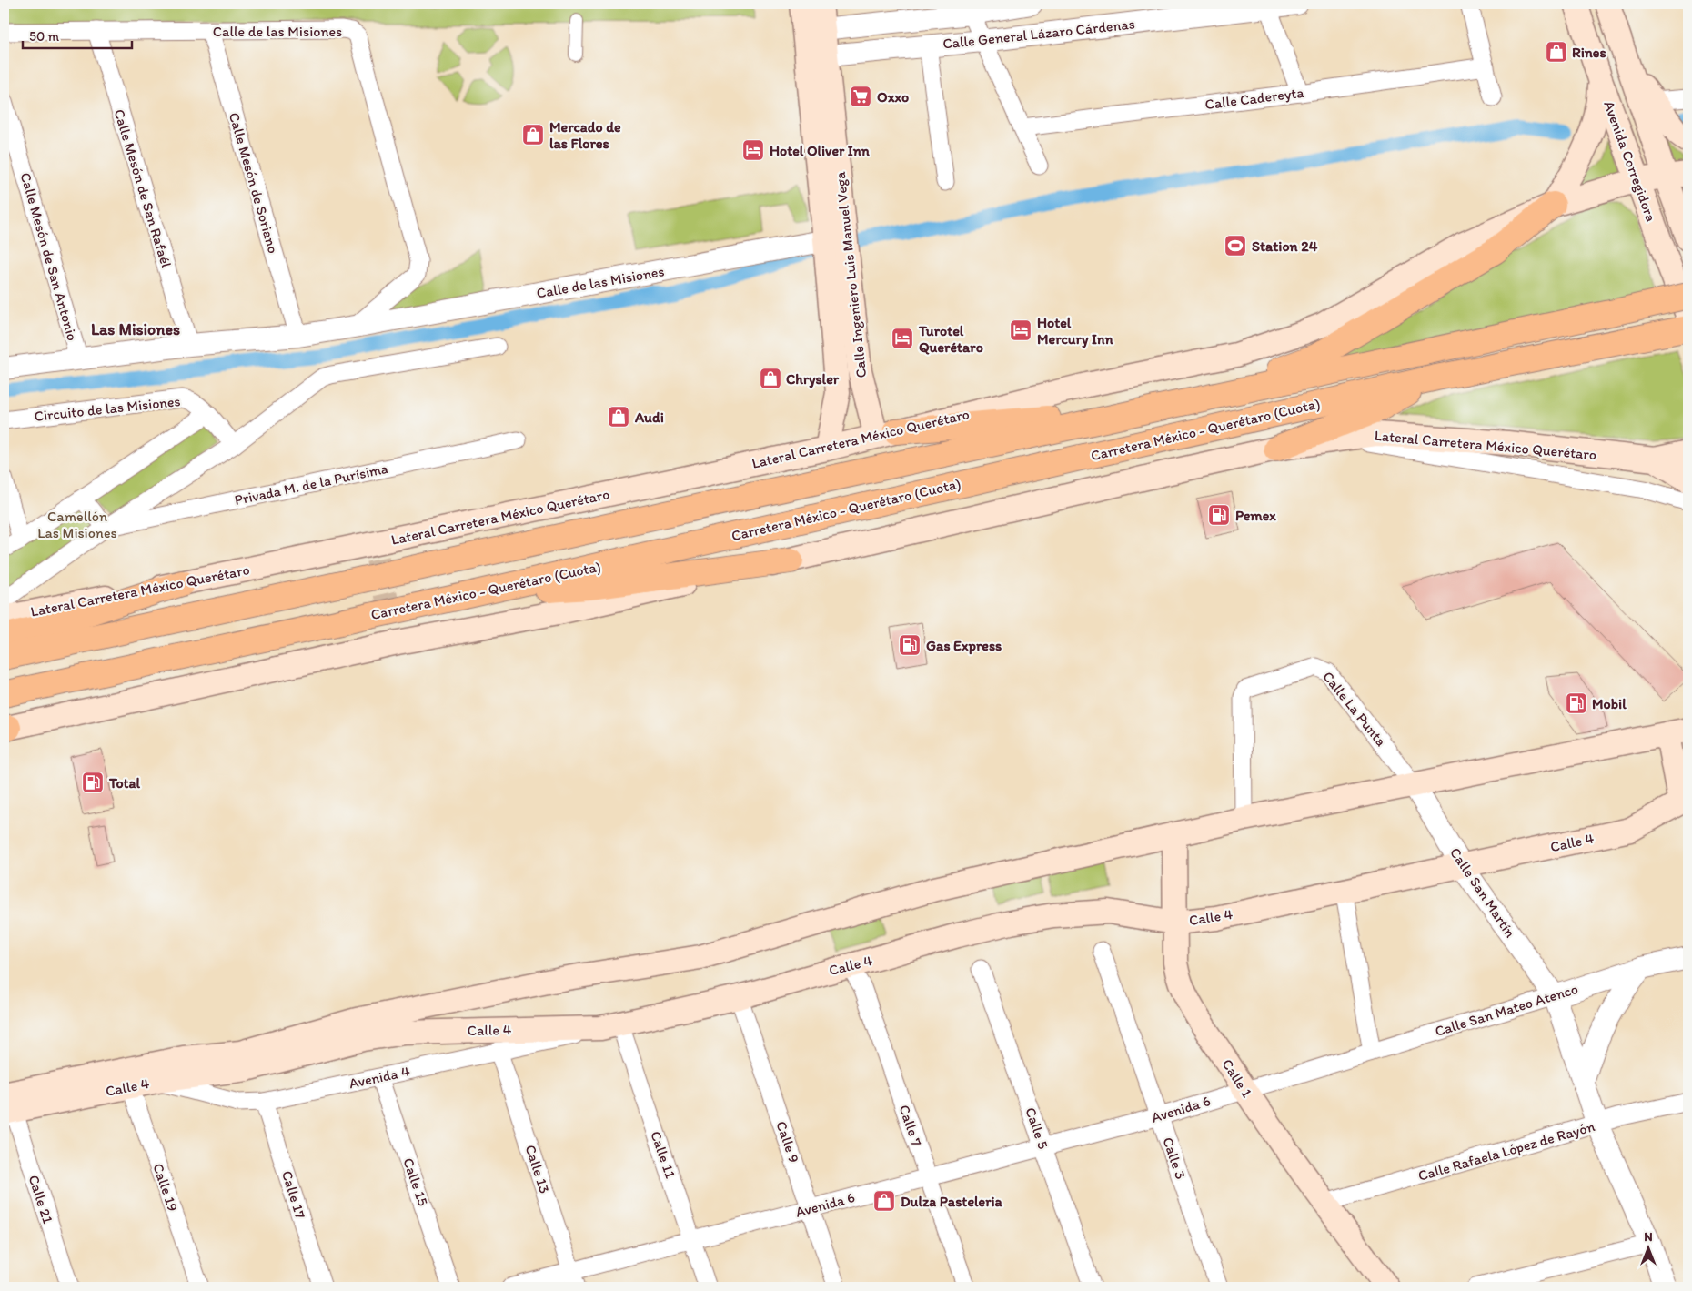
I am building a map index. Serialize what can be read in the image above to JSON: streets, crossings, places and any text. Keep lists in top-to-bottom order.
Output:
{
  "streets": {
    "highway": ["Carretera México - Querétaro (Cuota)"],
    "main road": [
      "Avenida Corregidora",
      "Calle Ingeniero Luis Manuel Vega",
      "Lateral Carretera México Querétaro",
      "Calle 4",
      "Calle 1"
    ],
    "street": [
      "Calle de las Misiones",
      "Calle General Lázaro Cárdenas",
      "Calle Cadereyta",
      "Calle Mesón de Soriano",
      "Calle Mesón de San Rafaél",
      "Calle Mesón de San Antonio",
      "Circuito de las Misiones",
      "Privada M. de la Purísima",
      "Calle La Punta",
      "Calle San Martín",
      "Calle San Mateo Atenco",
      "Avenida 4",
      "Avenida 6",
      "Calle 7",
      "Calle 5",
      "Calle 9",
      "Calle Rafaela López de Rayón",
      "Calle 11",
      "Calle 3",
      "Calle 13",
      "Calle 15",
      "Calle 19",
      "Calle 17",
      "Calle 21"
    ]
  },
  "crossings": [
    ["Calle de las Misiones", "Calle Mesón de Soriano"],
    ["Calle de las Misiones", "Calle Mesón de San Rafaél"],
    ["Calle de las Misiones", "Calle Mesón de San Antonio"],
    ["Calle de las Misiones", "Calle Ingeniero Luis Manuel Vega"],
    ["Calle General Lázaro Cárdenas", "Calle Ingeniero Luis Manuel Vega"],
    ["Avenida Corregidora", "Lateral Carretera México Querétaro"],
    ["Calle Ingeniero Luis Manuel Vega", "Lateral Carretera México Querétaro"],
    ["Calle La Punta", "Calle 4"],
    ["Calle La Punta", "Calle San Martín"],
    ["Calle 4", "Calle San Martín"],
    ["Calle 4", "Avenida 4"],
    ["Calle 4", "Calle 1"],
    ["Calle 4", "Calle 7"],
    ["Calle 4", "Calle 9"],
    ["Calle 4", "Calle 11"],
    ["Calle 4", "Calle 19"],
    ["Calle 4", "Calle 21"],
    ["Calle San Martín", "Calle San Mateo Atenco"],
    ["Calle San Martín", "Calle Rafaela López de Rayón"],
    ["Calle San Mateo Atenco", "Calle 1"],
    ["Calle San Mateo Atenco", "Avenida 6"],
    ["Avenida 4", "Calle 11"],
    ["Avenida 4", "Calle 13"],
    ["Avenida 4", "Calle 15"],
    ["Avenida 4", "Calle 17"],
    ["Calle 1", "Avenida 6"],
    ["Calle 1", "Calle Rafaela López de Rayón"],
    ["Avenida 6", "Calle 7"],
    ["Avenida 6", "Calle 5"],
    ["Avenida 6", "Calle 9"],
    ["Avenida 6", "Calle 11"],
    ["Avenida 6", "Calle 3"],
    ["Avenida 6", "Calle 13"]
  ],
  "districts": ["Las Misiones"],
  "parks": ["Camellón Las Misiones"],
  "places": {
    "shop": [
      "Rines",
      "Mercado de las Flores",
      "Chrysler",
      "Audi",
      "Dulza Pasteleria"
    ],
    "supermarket": ["Oxxo"],
    "hotel": ["Hotel Oliver Inn", "Hotel Mercury Inn", "Turotel Querétaro"],
    "sports": ["Station 24"],
    "fuel station": [
      "Pemex",
      "Gas Express",
      "Mobil",
      "Total"
    ]
  },
  "scale_bar": "50 m",
  "north": "top"
}
